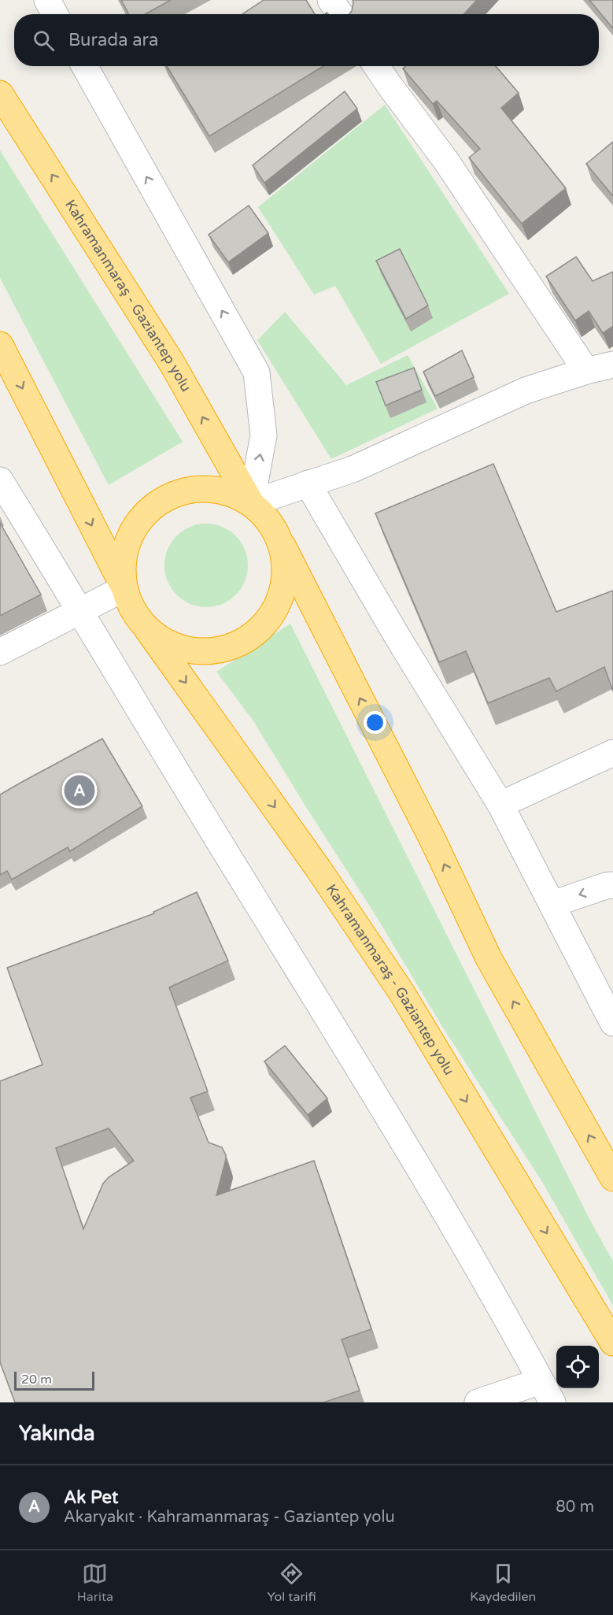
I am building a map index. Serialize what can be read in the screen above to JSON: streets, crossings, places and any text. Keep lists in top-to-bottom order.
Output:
{
  "streets": {
    "highway": ["Kahramanmaraş - Gaziantep yolu"]
  },
  "scale_bar": "20 m",
  "page": {
    "search": "Burada ara",
    "pins": "A",
    "scale": "20 m",
    "heading": "Yakında",
    "list": [
      {
        "mark": "A",
        "name": "Ak Pet",
        "note": "Akaryakıt · Kahramanmaraş - Gaziantep yolu",
        "value": "80 m"
      }
    ],
    "nav": ["Harita", "Yol tarifi", "Kaydedilen"]
  }
}
